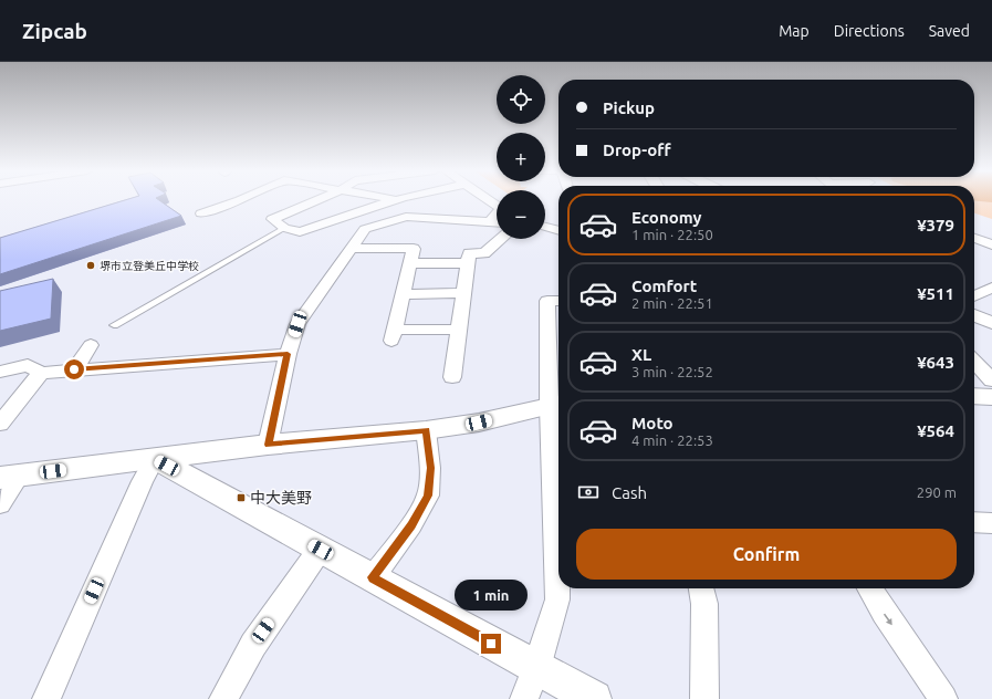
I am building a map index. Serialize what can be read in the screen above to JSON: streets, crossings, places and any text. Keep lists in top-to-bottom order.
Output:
{
  "places": {
    "other": ["堺市立登美丘中学校"],
    "transit": ["中大美野"]
  },
  "page": {
    "header": "Zipcab",
    "nav": ["Map", "Directions", "Saved"],
    "map_buttons": ["+", "−"],
    "banner": ["Pickup", "Drop-off"],
    "list": [
      {
        "name": "Economy",
        "note": "1 min · 22:50",
        "value": "¥379"
      },
      {
        "name": "Comfort",
        "note": "2 min · 22:51",
        "value": "¥511"
      },
      {
        "name": "XL",
        "note": "3 min · 22:52",
        "value": "¥643"
      },
      {
        "name": "Moto",
        "note": "4 min · 22:53",
        "value": "¥564"
      }
    ],
    "pay": ["Cash", "290 m"],
    "buttons": "Confirm",
    "bubble": "1 min"
  }
}
